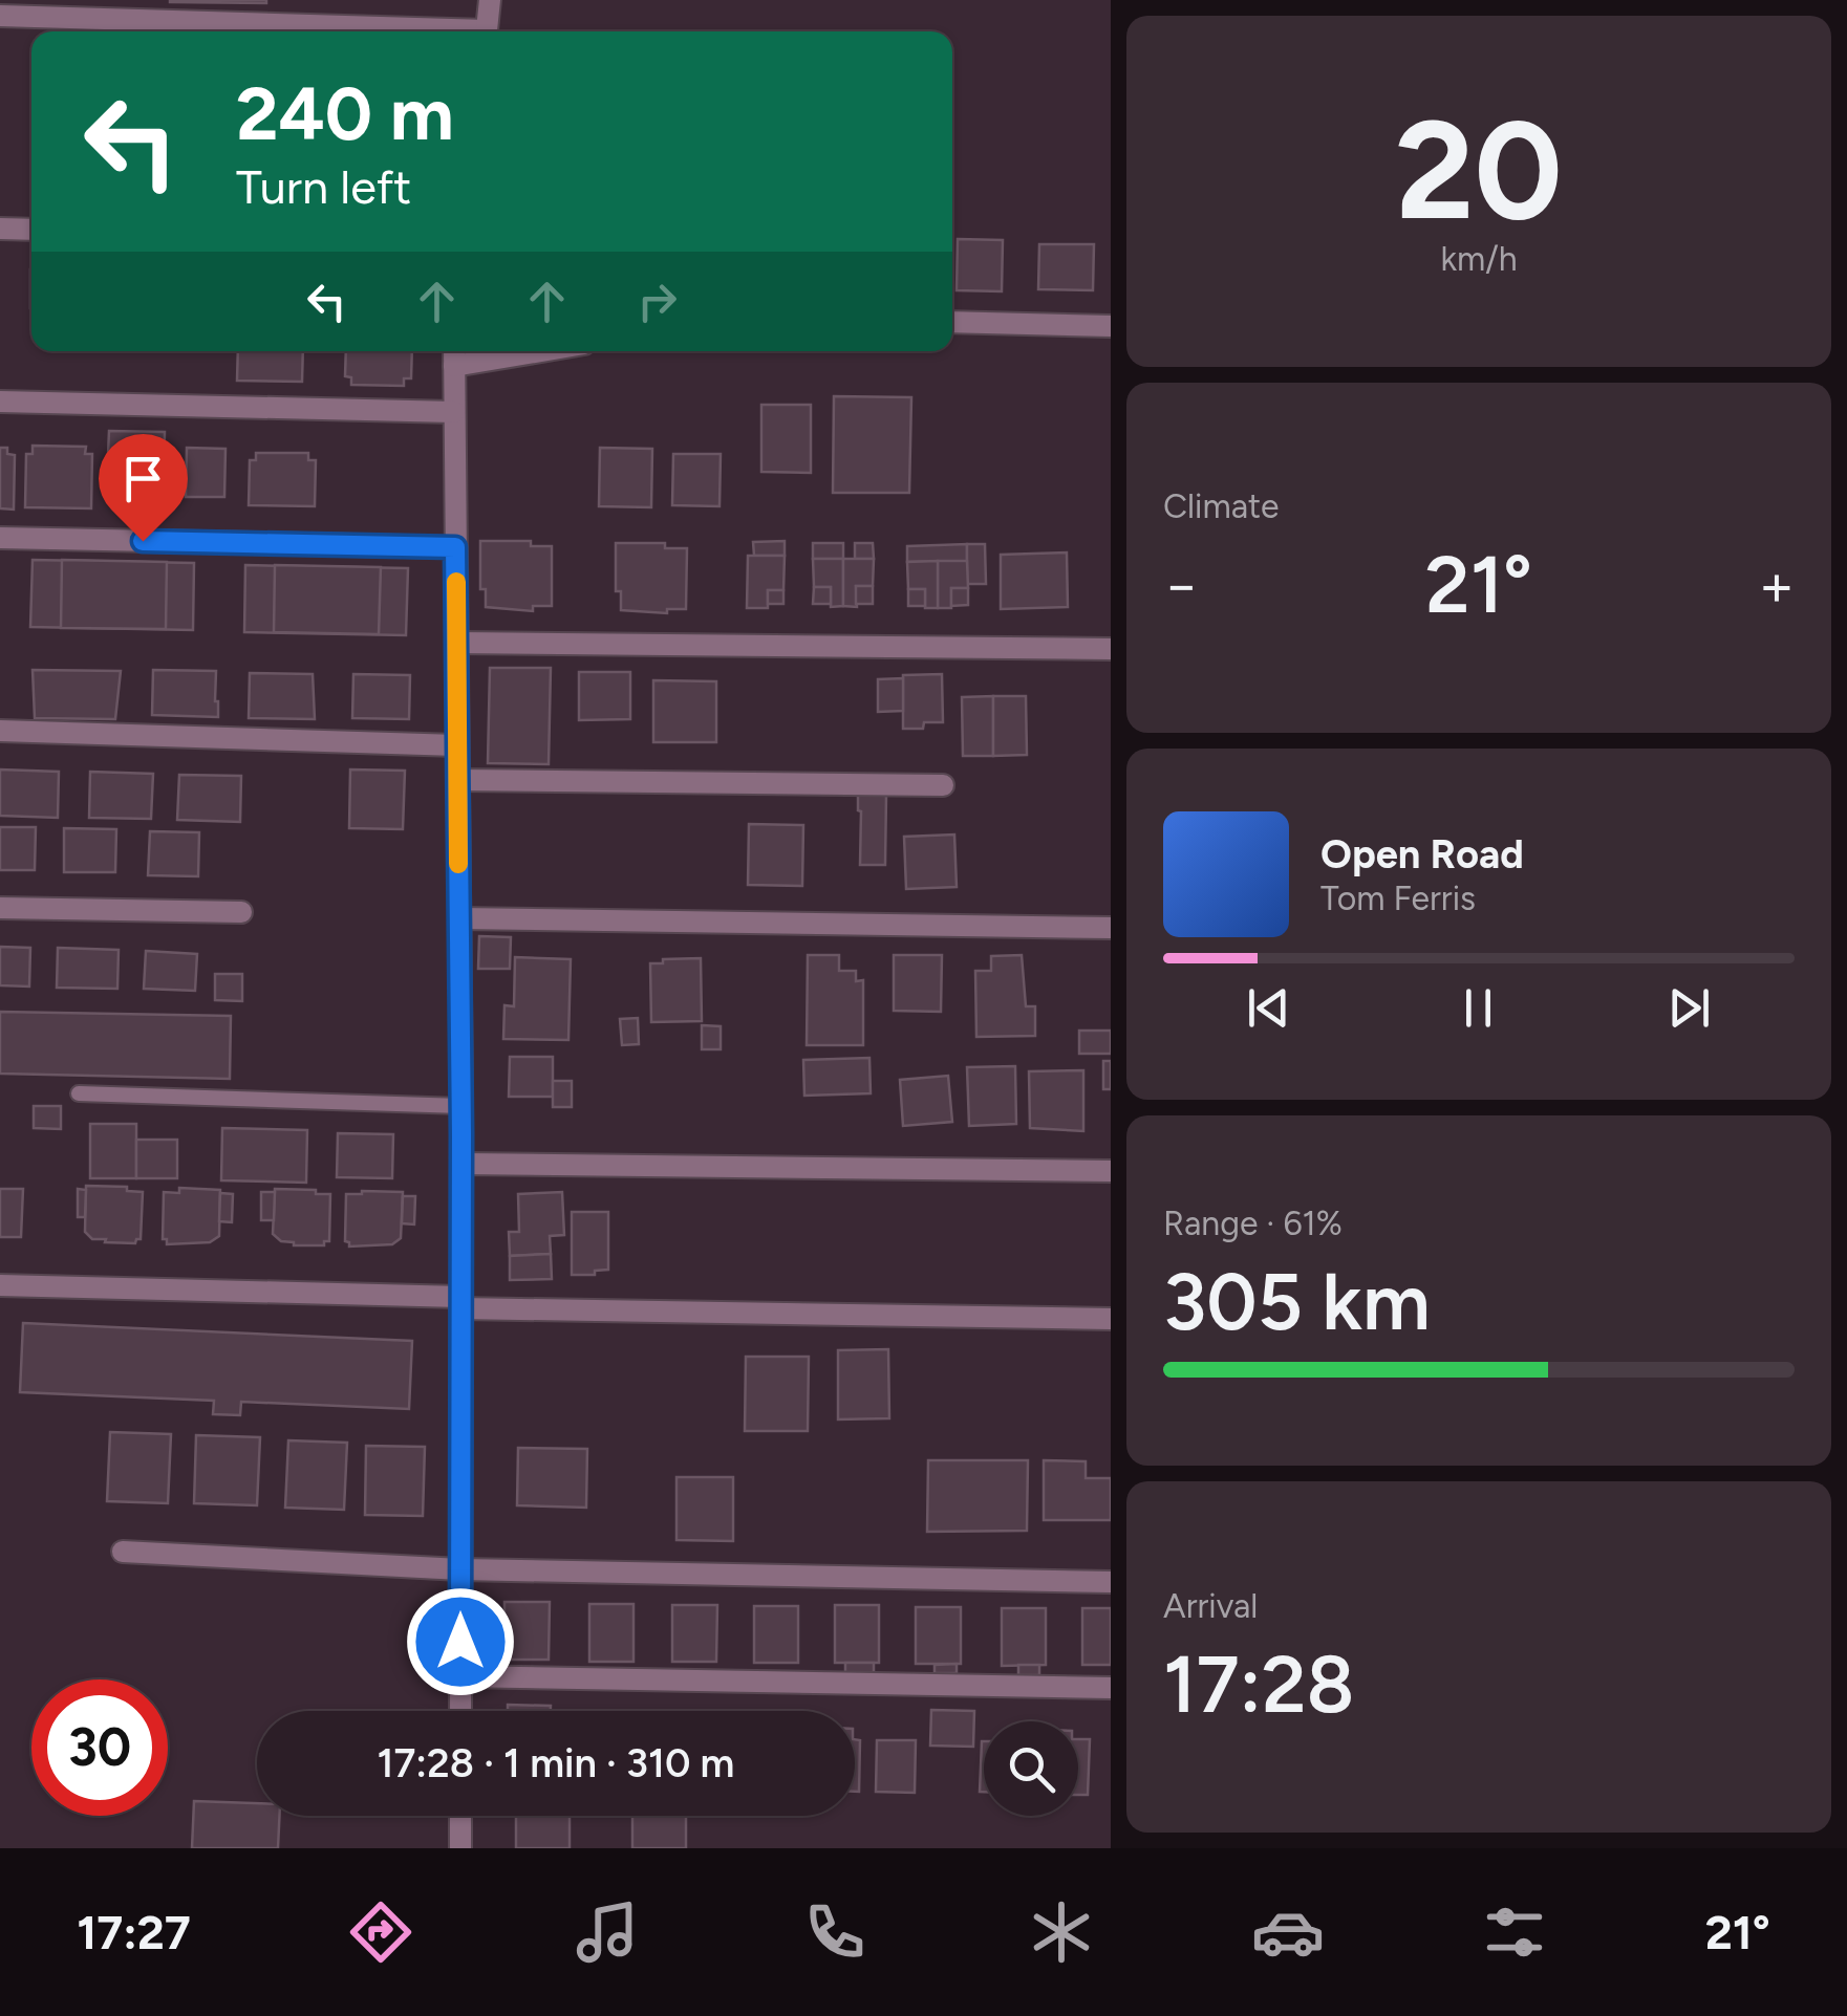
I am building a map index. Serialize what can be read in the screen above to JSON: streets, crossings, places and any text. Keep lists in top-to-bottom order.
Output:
{
  "page": {
    "tile": [
      ["20", "km/h"],
      "Climate",
      ["Range · 61%", "305 km"],
      ["Arrival", "17:28"]
    ],
    "turn": ["240 m", "Turn left"],
    "heat": ["−", "21°", "+"],
    "song": ["Open Road", "Tom Ferris"],
    "limit": "30",
    "trip": "17:28 · 1 min · 310 m",
    "tabs": ["17:27", "21°"]
  }
}
